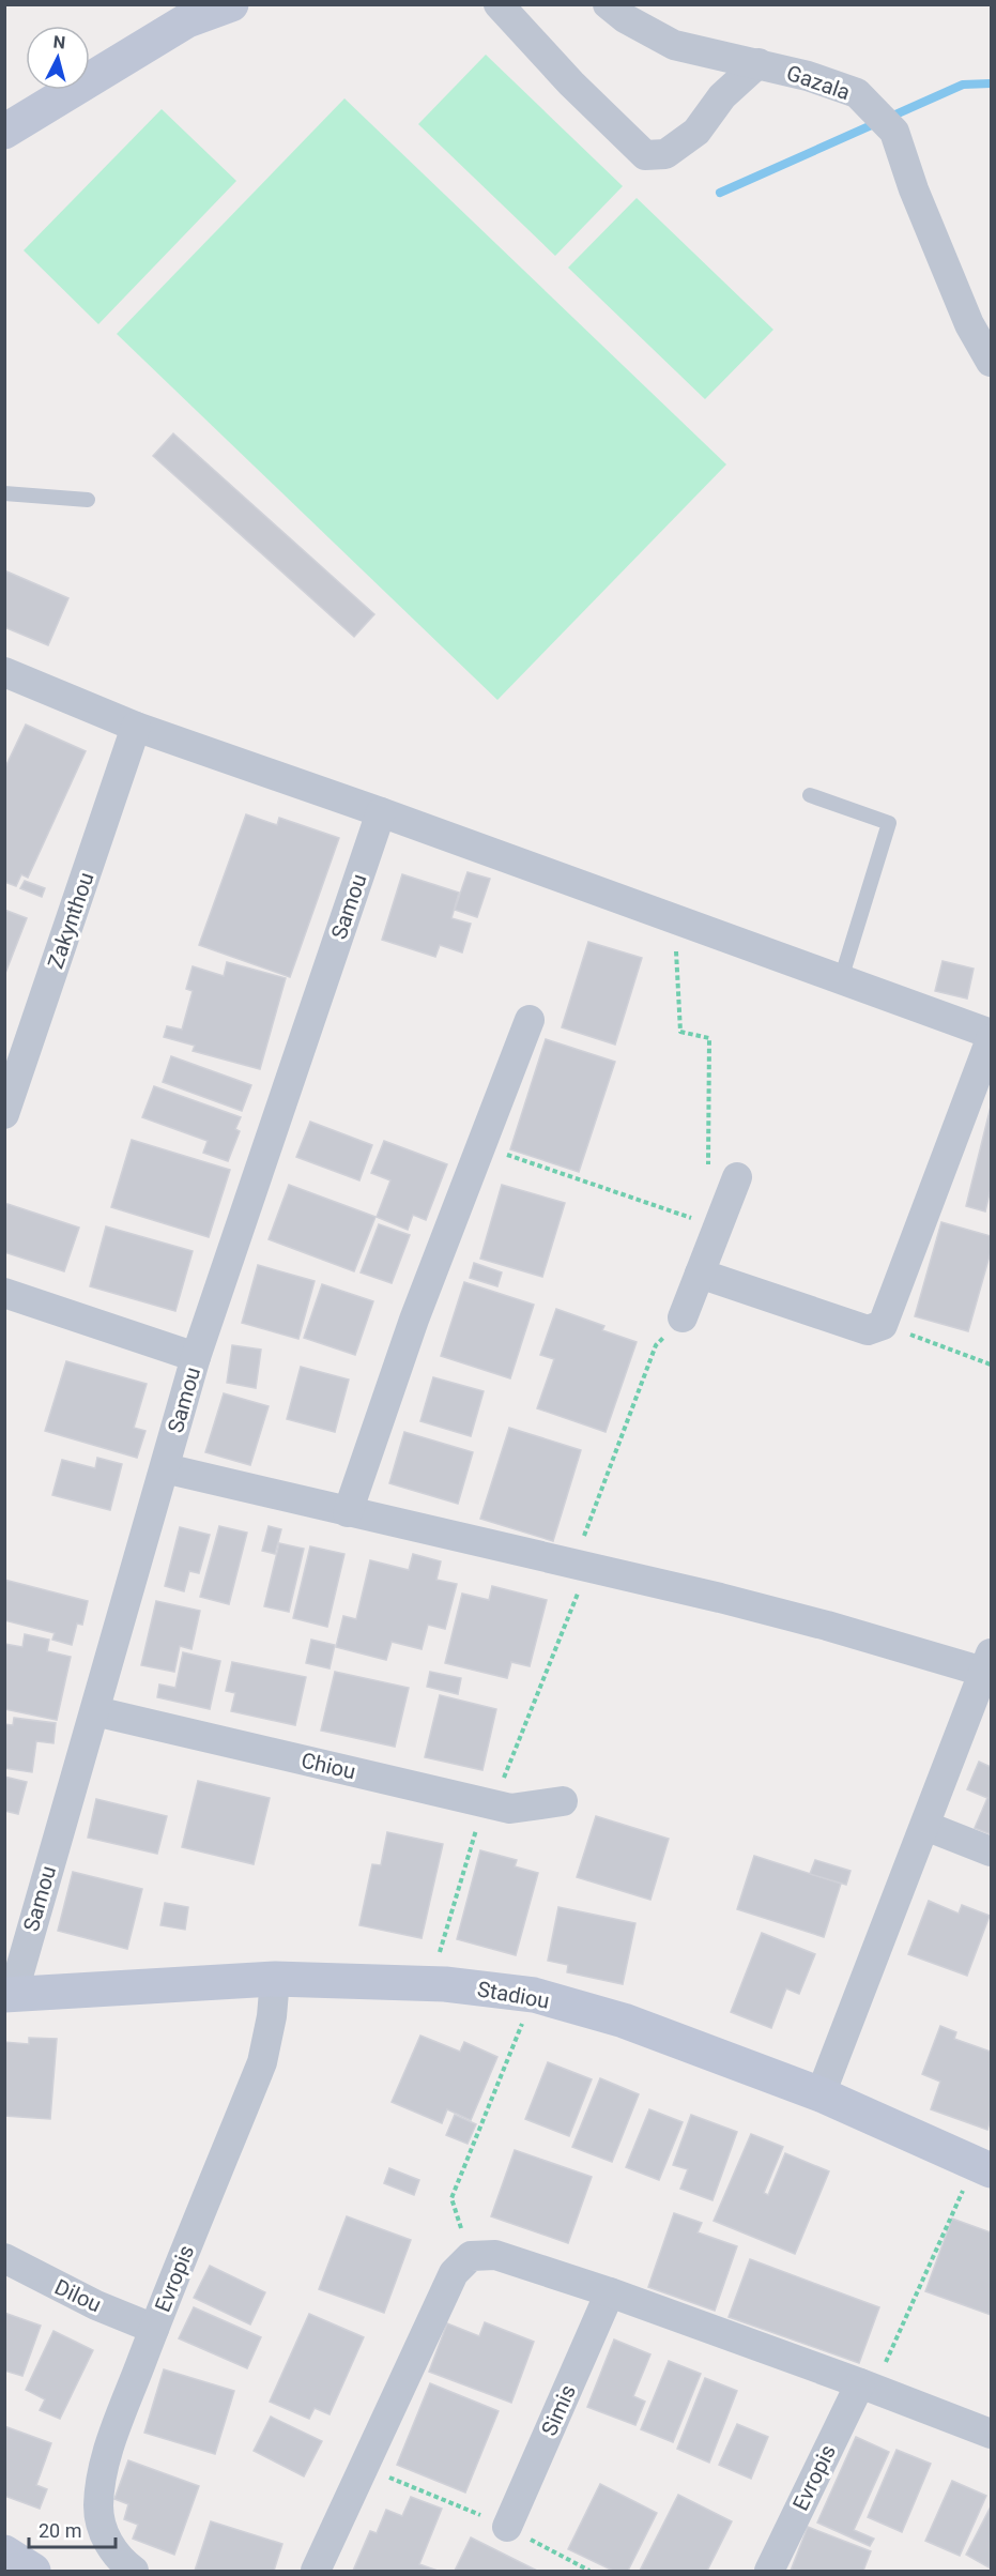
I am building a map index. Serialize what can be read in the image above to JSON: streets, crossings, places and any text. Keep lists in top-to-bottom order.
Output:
{
  "streets": {
    "street": [
      "Gazala",
      "Samou",
      "Zakynthou",
      "Chiou",
      "Stadiou",
      "Evropis",
      "Dilou",
      "Simis"
    ]
  },
  "crossings": [
    ["Samou", "Chiou"],
    ["Samou", "Stadiou"],
    ["Stadiou", "Evropis"],
    ["Evropis", "Dilou"]
  ],
  "scale_bar": "20 m",
  "north": "top"
}
